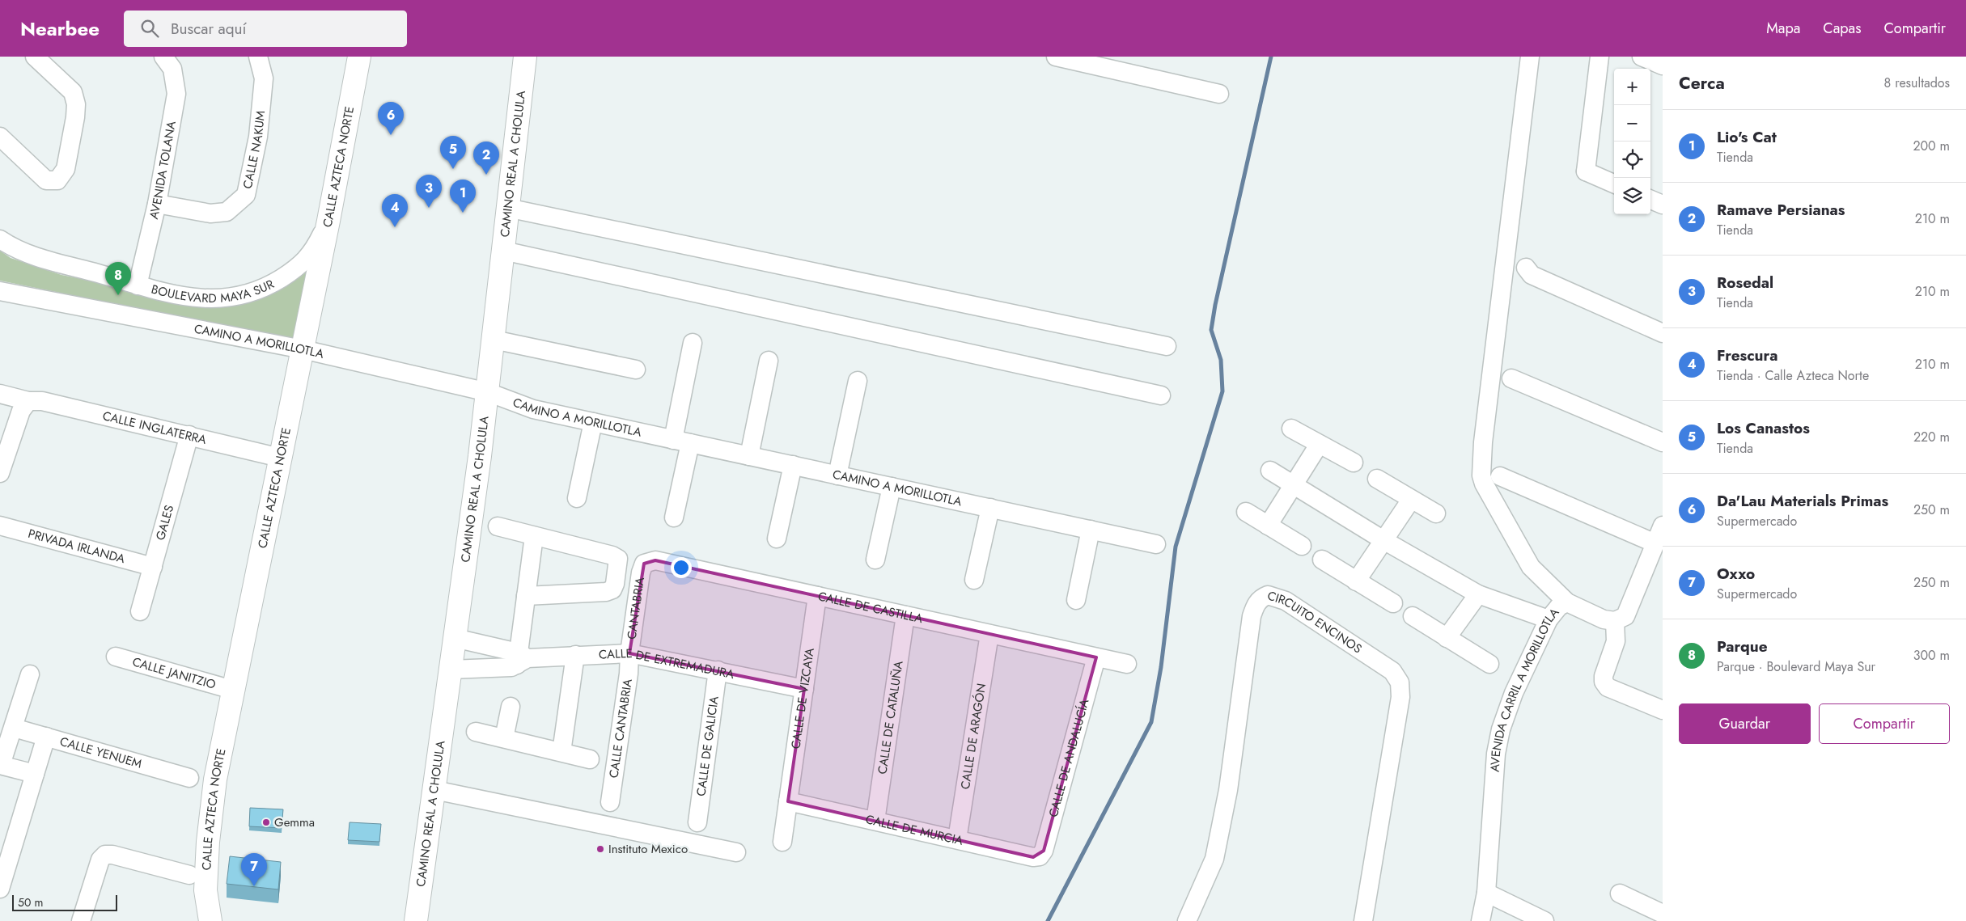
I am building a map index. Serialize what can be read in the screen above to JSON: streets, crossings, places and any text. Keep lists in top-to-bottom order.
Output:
{
  "streets": {
    "main road": ["CAMINO REAL A CHOLULA", "CALLE AZTECA NORTE"],
    "street": [
      "CALLE NAKUM",
      "AVENIDA TOLANA",
      "BOULEVARD MAYA SUR",
      "CAMINO A MORILLOTLA",
      "CALLE INGLATERRA",
      "GALES",
      "PRIVADA IRLANDA",
      "CALLE DE CASTILLA",
      "CANTABRIA",
      "CIRCUITO ENCINOS",
      "CALLE DE EXTREMADURA",
      "CALLE JANITZIO",
      "AVENIDA CARRIL A MORILLOTLA",
      "CALLE DE VIZCAYA",
      "CALLE DE CATALUÑA",
      "CALLE CANTABRIA",
      "CALLE DE ARAGÓN",
      "CALLE DE GALICIA",
      "CALLE YENUEM",
      "CALLE DE ANDALUCÍA",
      "CALLE DE MURCIA"
    ]
  },
  "crossings": [
    ["CALLE NAKUM", "AVENIDA TOLANA"],
    ["CAMINO REAL A CHOLULA", "CAMINO A MORILLOTLA"],
    ["CAMINO REAL A CHOLULA", "CALLE DE EXTREMADURA"],
    ["CALLE AZTECA NORTE", "BOULEVARD MAYA SUR"],
    ["CALLE AZTECA NORTE", "CAMINO A MORILLOTLA"],
    ["CALLE AZTECA NORTE", "CALLE INGLATERRA"],
    ["CALLE AZTECA NORTE", "CALLE JANITZIO"],
    ["AVENIDA TOLANA", "BOULEVARD MAYA SUR"],
    ["CALLE INGLATERRA", "GALES"],
    ["GALES", "PRIVADA IRLANDA"],
    ["CALLE DE CASTILLA", "CANTABRIA"],
    ["CALLE DE CASTILLA", "CALLE DE VIZCAYA"],
    ["CALLE DE CASTILLA", "CALLE DE CATALUÑA"],
    ["CALLE DE CASTILLA", "CALLE DE ARAGÓN"],
    ["CALLE DE CASTILLA", "CALLE DE ANDALUCÍA"],
    ["CANTABRIA", "CALLE DE EXTREMADURA"],
    ["CANTABRIA", "CALLE CANTABRIA"],
    ["CALLE DE EXTREMADURA", "CALLE DE VIZCAYA"],
    ["CALLE DE EXTREMADURA", "CALLE CANTABRIA"],
    ["CALLE DE EXTREMADURA", "CALLE DE GALICIA"],
    ["CALLE DE VIZCAYA", "CALLE DE MURCIA"],
    ["CALLE DE CATALUÑA", "CALLE DE MURCIA"],
    ["CALLE DE ARAGÓN", "CALLE DE MURCIA"],
    ["CALLE DE ANDALUCÍA", "CALLE DE MURCIA"]
  ],
  "places": ["Gemma", "Instituto Mexico"],
  "scale_bar": "50 m",
  "page": {
    "header": "Nearbee",
    "search": "Buscar aquí",
    "nav": ["Mapa", "Capas", "Compartir"],
    "heading": ["Cerca", "8 resultados"],
    "map_buttons": ["+", "−"],
    "pins": [
      "6",
      "5",
      "2",
      "3",
      "1",
      "4",
      "8",
      "7"
    ],
    "list": [
      {
        "mark": "1",
        "name": "Lio's Cat",
        "note": "Tienda",
        "value": "200 m"
      },
      {
        "mark": "2",
        "name": "Ramave Persianas",
        "note": "Tienda",
        "value": "210 m"
      },
      {
        "mark": "3",
        "name": "Rosedal",
        "note": "Tienda",
        "value": "210 m"
      },
      {
        "mark": "4",
        "name": "Frescura",
        "note": "Tienda · Calle Azteca Norte",
        "value": "210 m"
      },
      {
        "mark": "5",
        "name": "Los Canastos",
        "note": "Tienda",
        "value": "220 m"
      },
      {
        "mark": "6",
        "name": "Da'Lau Materials Primas",
        "note": "Supermercado",
        "value": "250 m"
      },
      {
        "mark": "7",
        "name": "Oxxo",
        "note": "Supermercado",
        "value": "250 m"
      },
      {
        "mark": "8",
        "name": "Parque",
        "note": "Parque · Boulevard Maya Sur",
        "value": "300 m"
      }
    ],
    "buttons": ["Guardar", "Compartir"],
    "scale": "50 m"
  }
}
